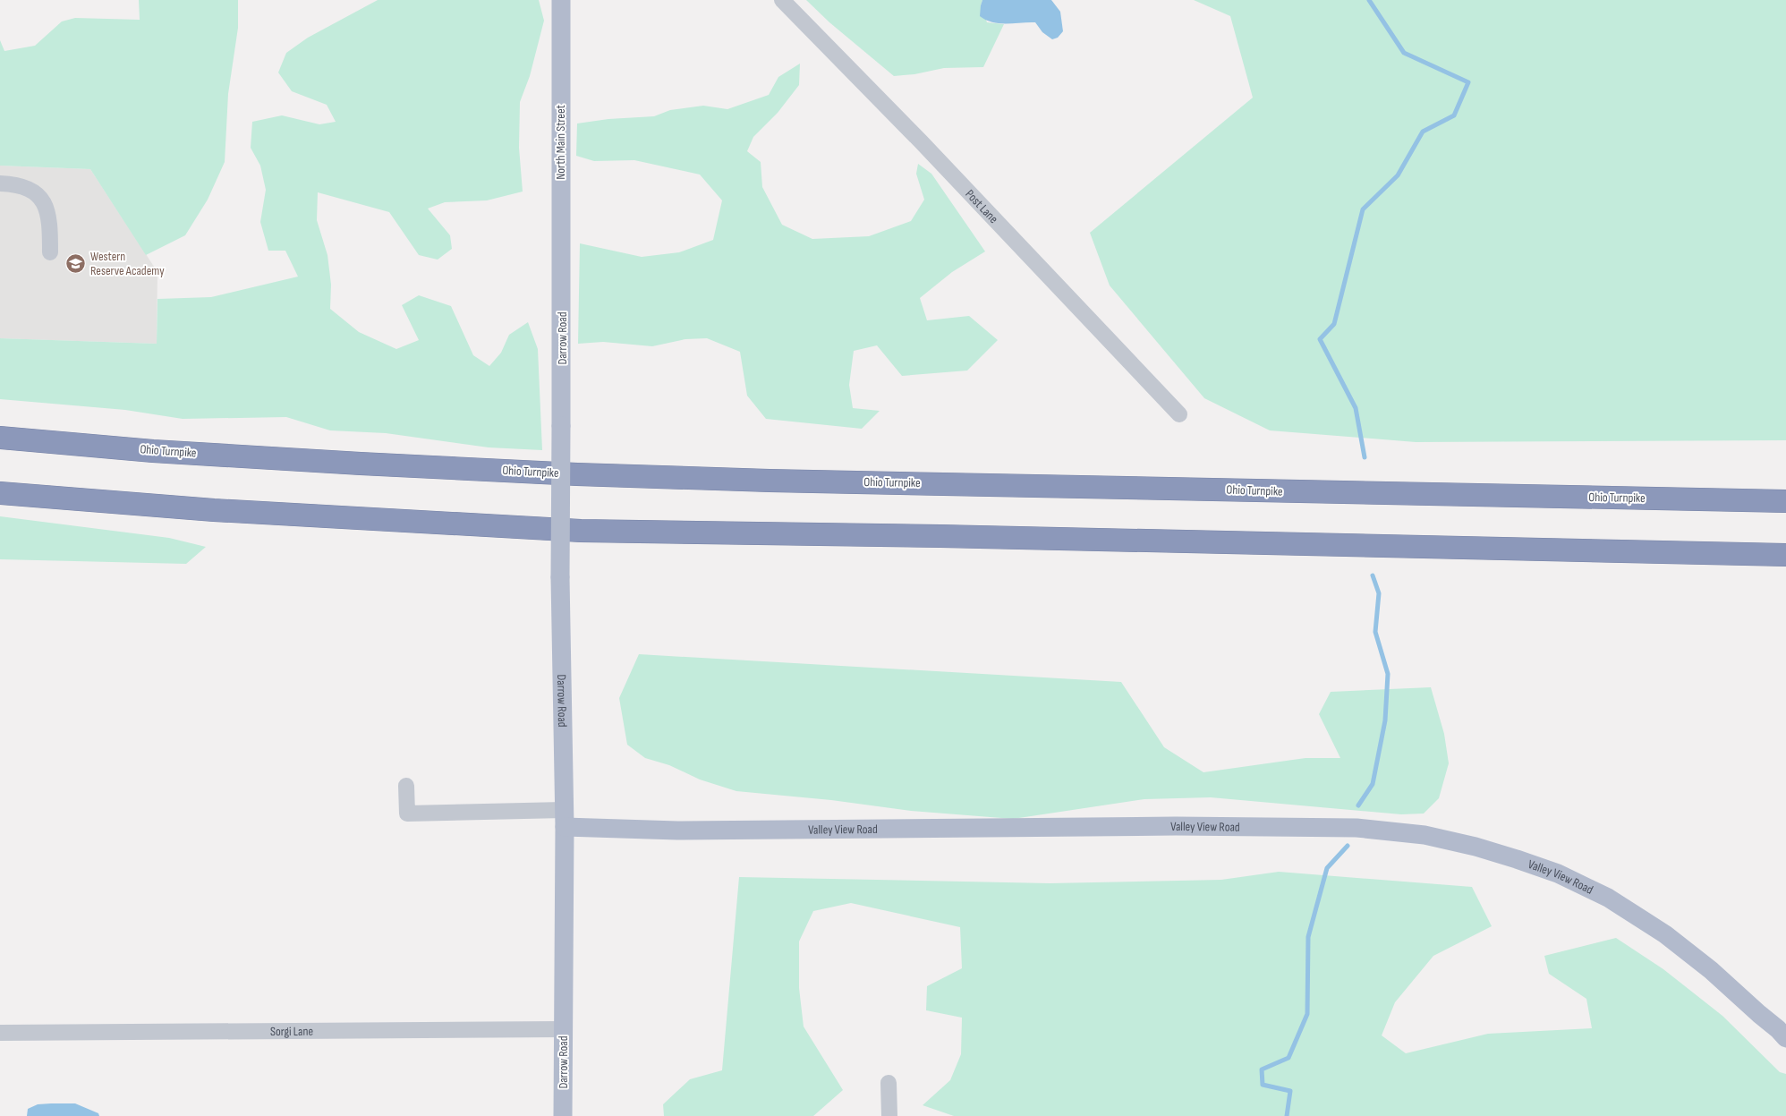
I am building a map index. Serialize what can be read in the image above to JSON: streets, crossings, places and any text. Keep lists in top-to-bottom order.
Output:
{
  "streets": {
    "highway": ["Ohio Turnpike"],
    "main road": ["North Main Street", "Darrow Road", "Valley View Road"],
    "street": ["Post Lane", "Sorgi Lane"]
  },
  "crossings": [
    ["North Main Street", "Darrow Road"],
    ["Darrow Road", "Valley View Road"],
    ["Darrow Road", "Sorgi Lane"]
  ],
  "places": {
    "school or university": ["Western Reserve Academy"]
  }
}
